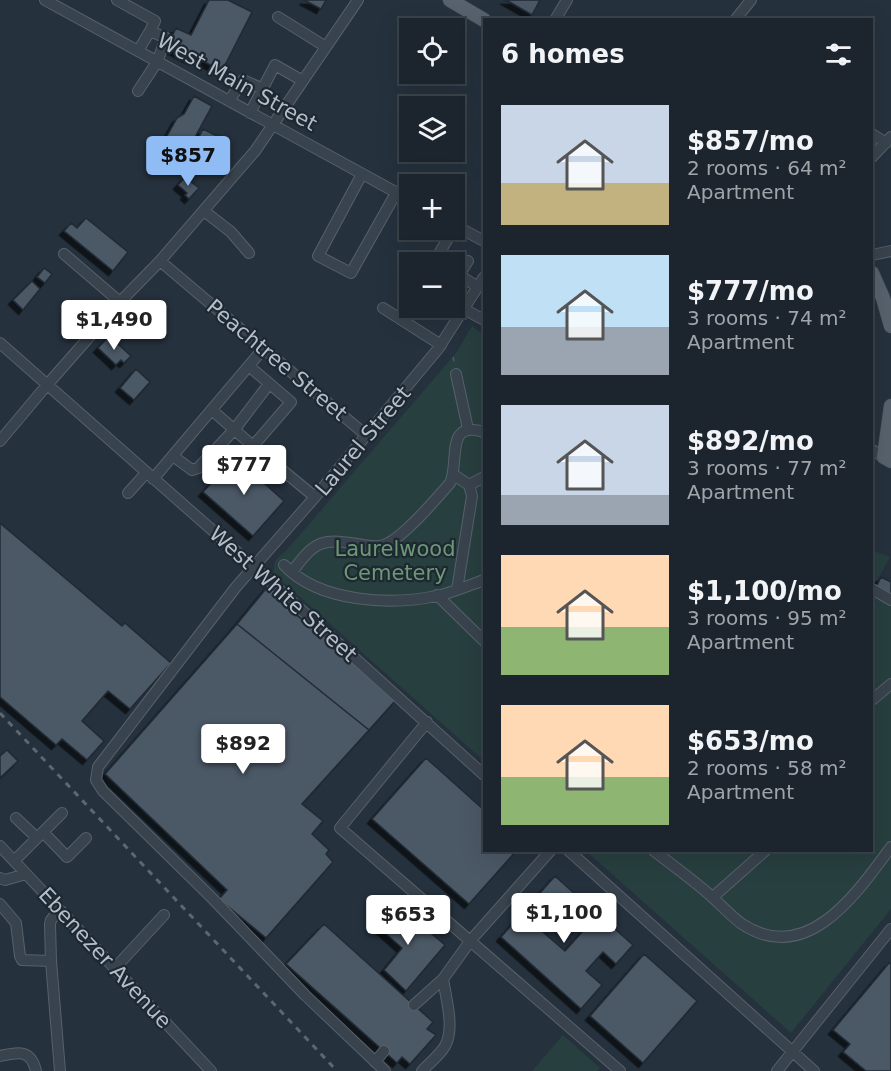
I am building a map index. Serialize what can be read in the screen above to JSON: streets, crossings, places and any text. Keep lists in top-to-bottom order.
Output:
{
  "streets": {
    "street": [
      "West Main Street",
      "Peachtree Street",
      "Laurel Street",
      "West White Street",
      "Ebenezer Avenue"
    ]
  },
  "crossings": [
    ["Peachtree Street", "Laurel Street"],
    ["Laurel Street", "West White Street"]
  ],
  "parks": ["Laurelwood Cemetery"],
  "page": {
    "map_buttons": ["+", "−"],
    "heading": "6 homes",
    "list": [
      {
        "name": "$857/mo",
        "note": "2 rooms · 64 m² · Apartment"
      },
      {
        "name": "$777/mo",
        "note": "3 rooms · 74 m² · Apartment"
      },
      {
        "name": "$892/mo",
        "note": "3 rooms · 77 m² · Apartment"
      },
      {
        "name": "$1,100/mo",
        "note": "3 rooms · 95 m² · Apartment"
      },
      {
        "name": "$653/mo",
        "note": "2 rooms · 58 m² · Apartment"
      }
    ],
    "price": [
      "$857",
      "$1,490",
      "$777",
      "$892",
      "$1,100",
      "$653"
    ]
  }
}
